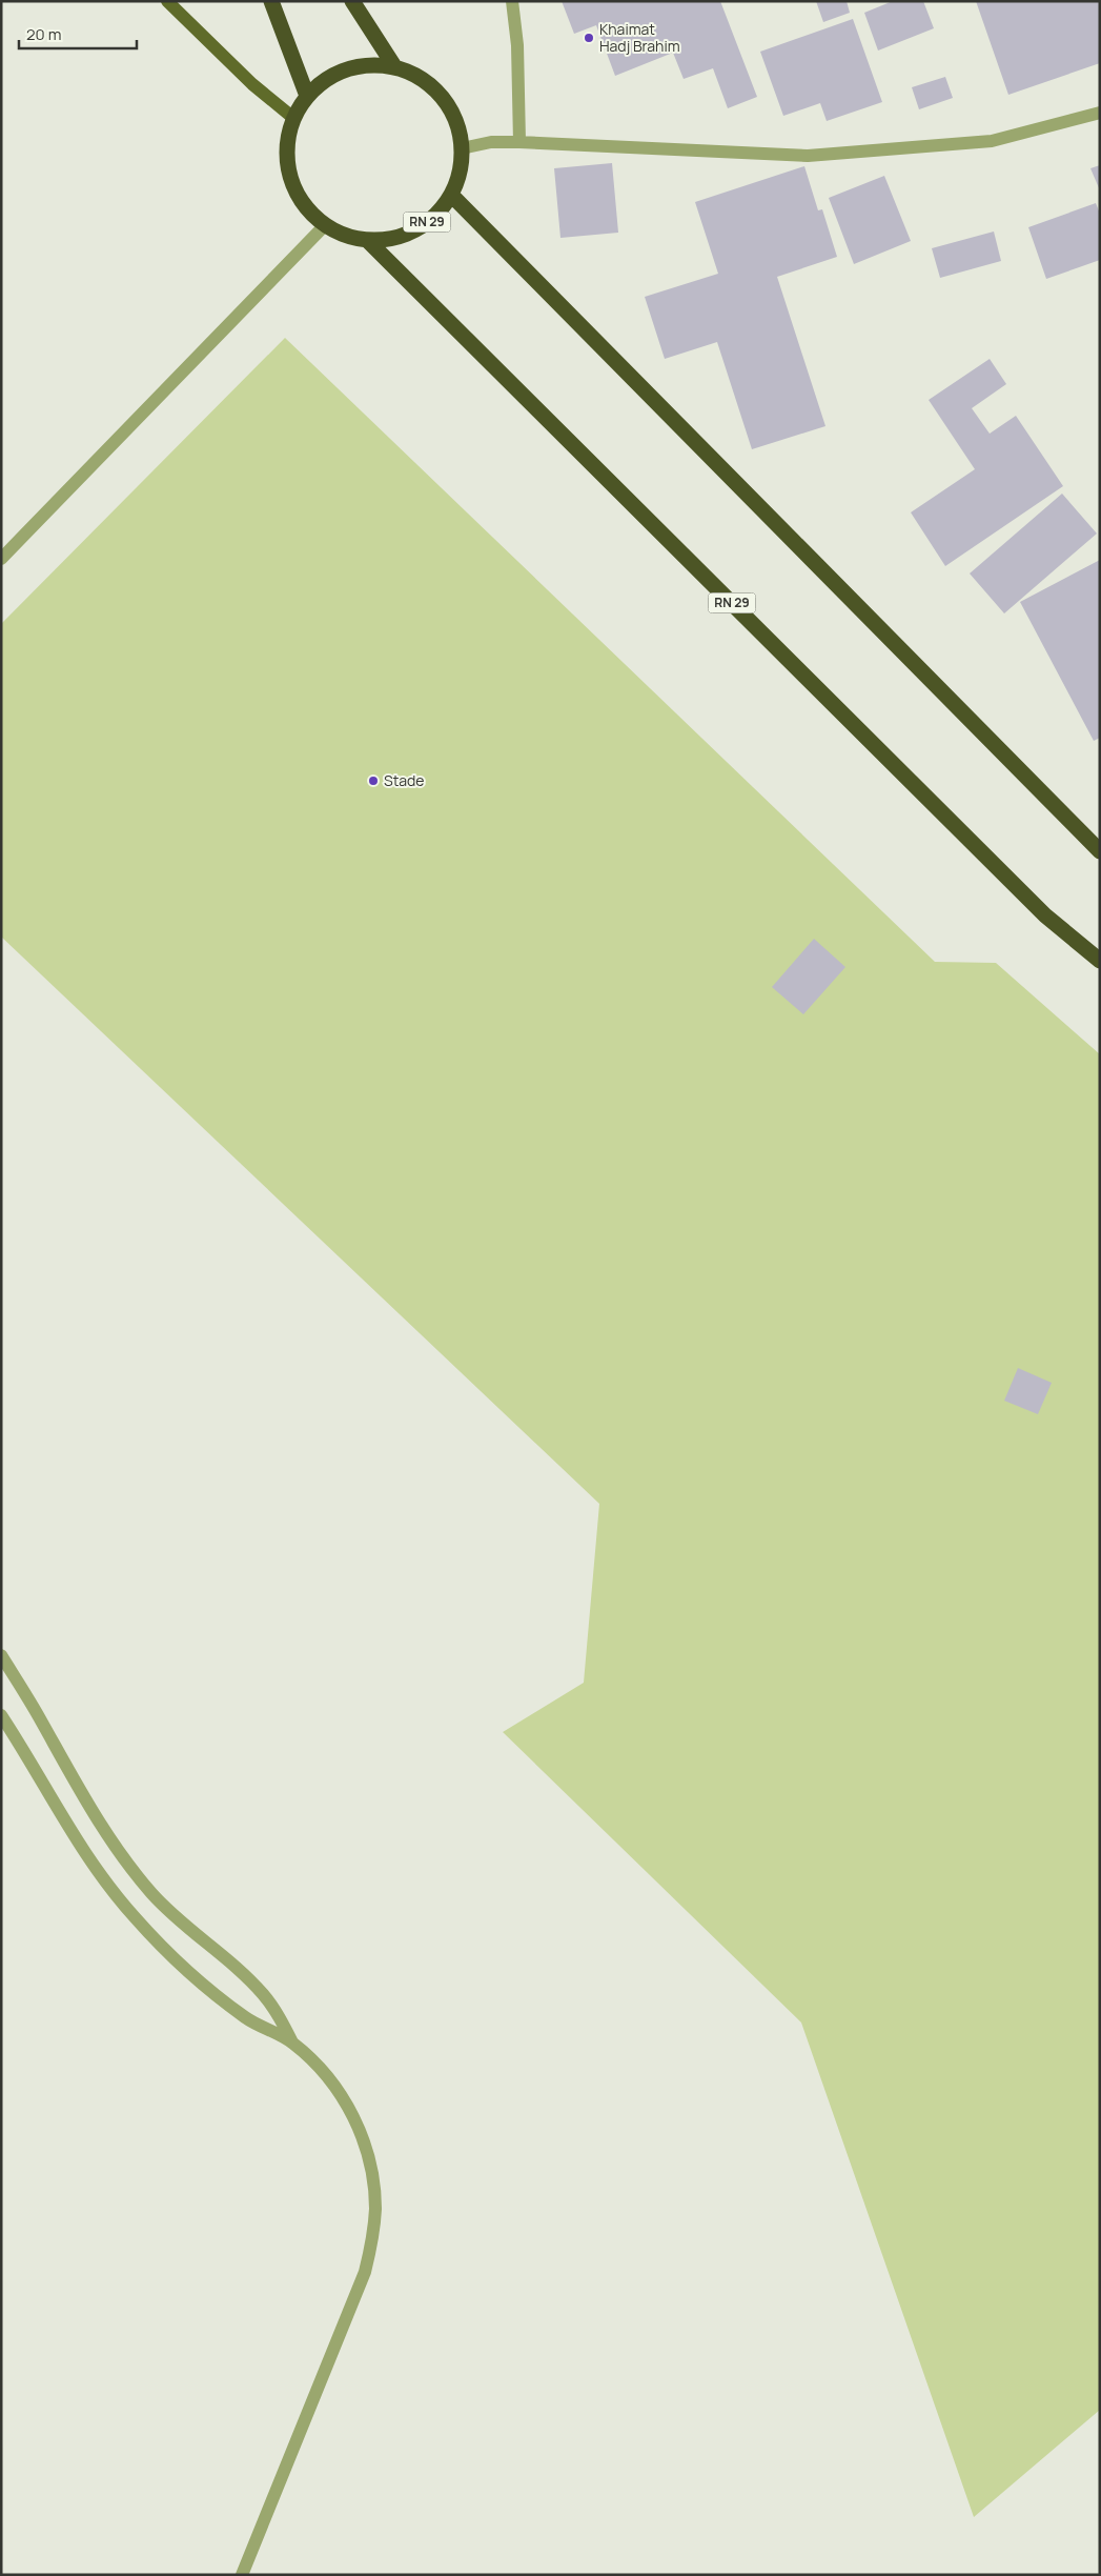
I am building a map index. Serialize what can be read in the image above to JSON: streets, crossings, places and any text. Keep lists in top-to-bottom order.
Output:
{
  "streets": {
    "highway": ["RN 29"]
  },
  "places": ["Khaimat Hadj Brahim", "Stade"],
  "scale_bar": "20 m"
}
